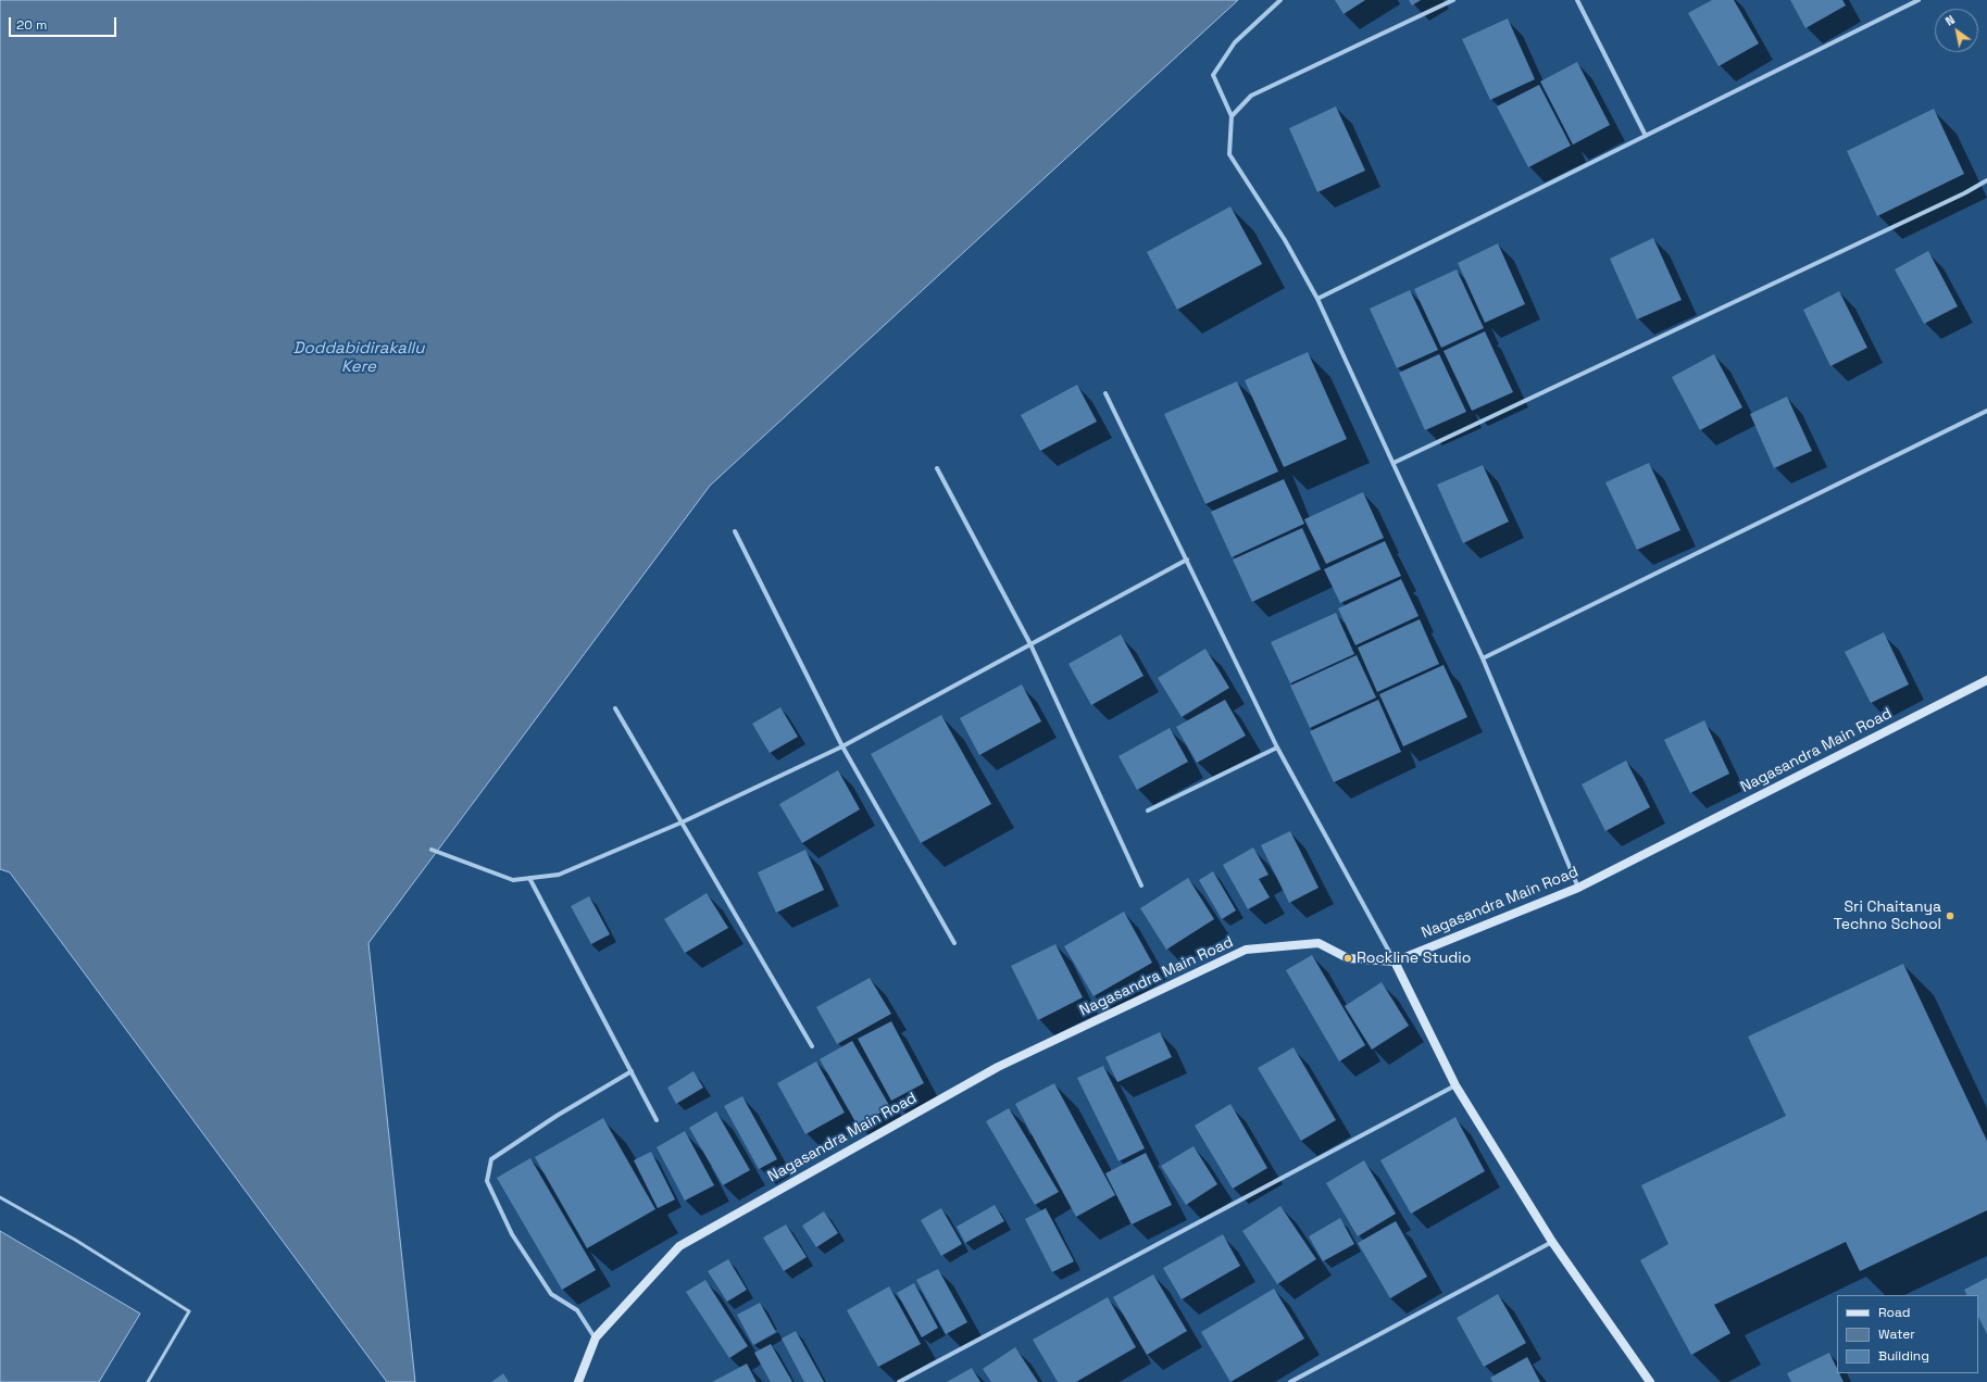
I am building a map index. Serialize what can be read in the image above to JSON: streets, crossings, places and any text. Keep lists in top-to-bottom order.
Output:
{
  "streets": {
    "street": ["Nagasandra Main Road"]
  },
  "water": ["Doddabidirakallu Kere"],
  "places": ["Sri Chaitanya Techno School", "Rockline Studio"],
  "legend": ["Road", "Water", "Building"],
  "scale_bar": "20 m",
  "north": "top left"
}
